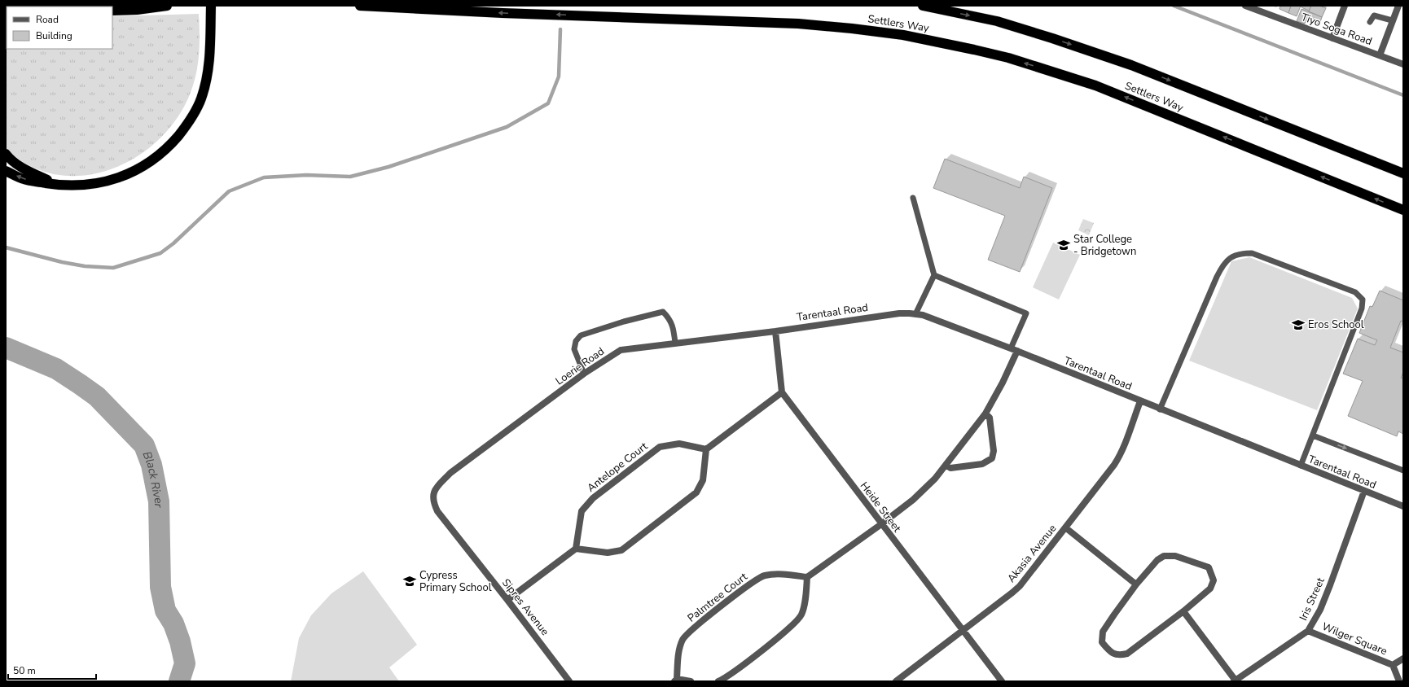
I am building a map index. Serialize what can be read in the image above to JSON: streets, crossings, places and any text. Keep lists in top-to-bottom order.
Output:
{
  "streets": {
    "highway": ["Settlers Way"],
    "street": [
      "Tiyo Soga Road",
      "Tarentaal Road",
      "Loerie Road",
      "Antelope Court",
      "Heide Street",
      "Akasia Avenue",
      "Palmtree Court",
      "Iris Street",
      "Sipres Avenue",
      "Wilger Square"
    ]
  },
  "crossings": [
    ["Tarentaal Road", "Loerie Road"],
    ["Tarentaal Road", "Akasia Avenue"],
    ["Tarentaal Road", "Iris Street"],
    ["Loerie Road", "Sipres Avenue"],
    ["Heide Street", "Akasia Avenue"],
    ["Iris Street", "Wilger Square"]
  ],
  "water": ["Black River"],
  "places": {
    "school or university": ["Star College - Bridgetown", "Eros School", "Cypress Primary School"]
  },
  "legend": ["Road", "Building"],
  "scale_bar": "50 m"
}
